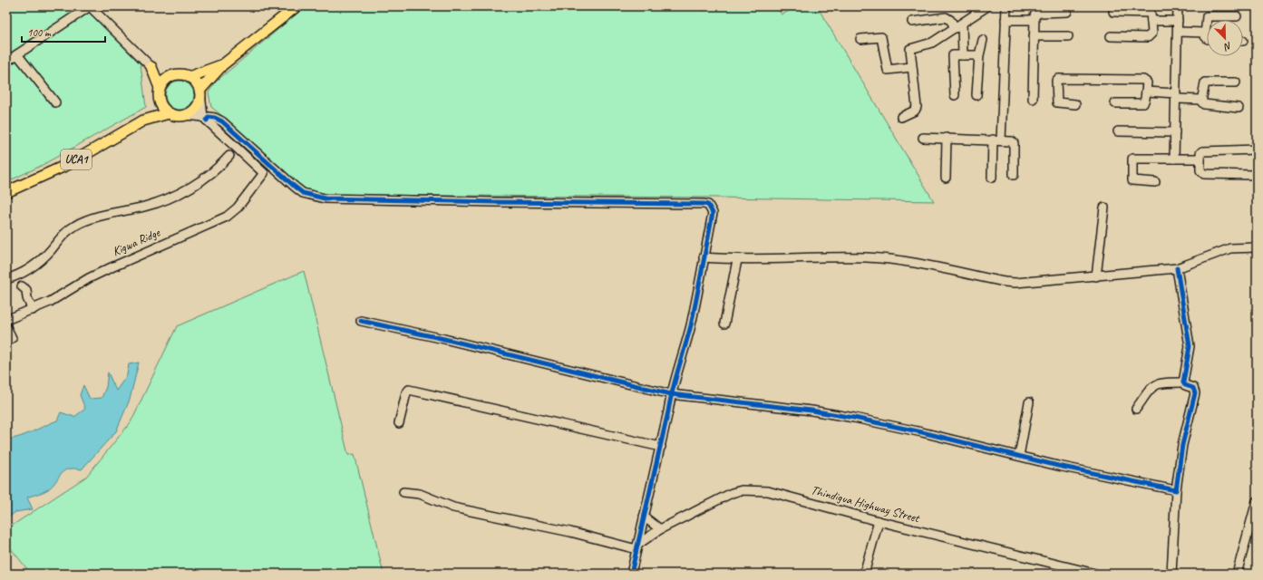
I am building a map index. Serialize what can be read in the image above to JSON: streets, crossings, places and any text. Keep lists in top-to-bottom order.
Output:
{
  "streets": {
    "main road": ["UCA1"],
    "street": ["Kigwa Ridge", "Thindigua Highway Street"]
  },
  "scale_bar": "100 m",
  "north": "bottom right"
}
